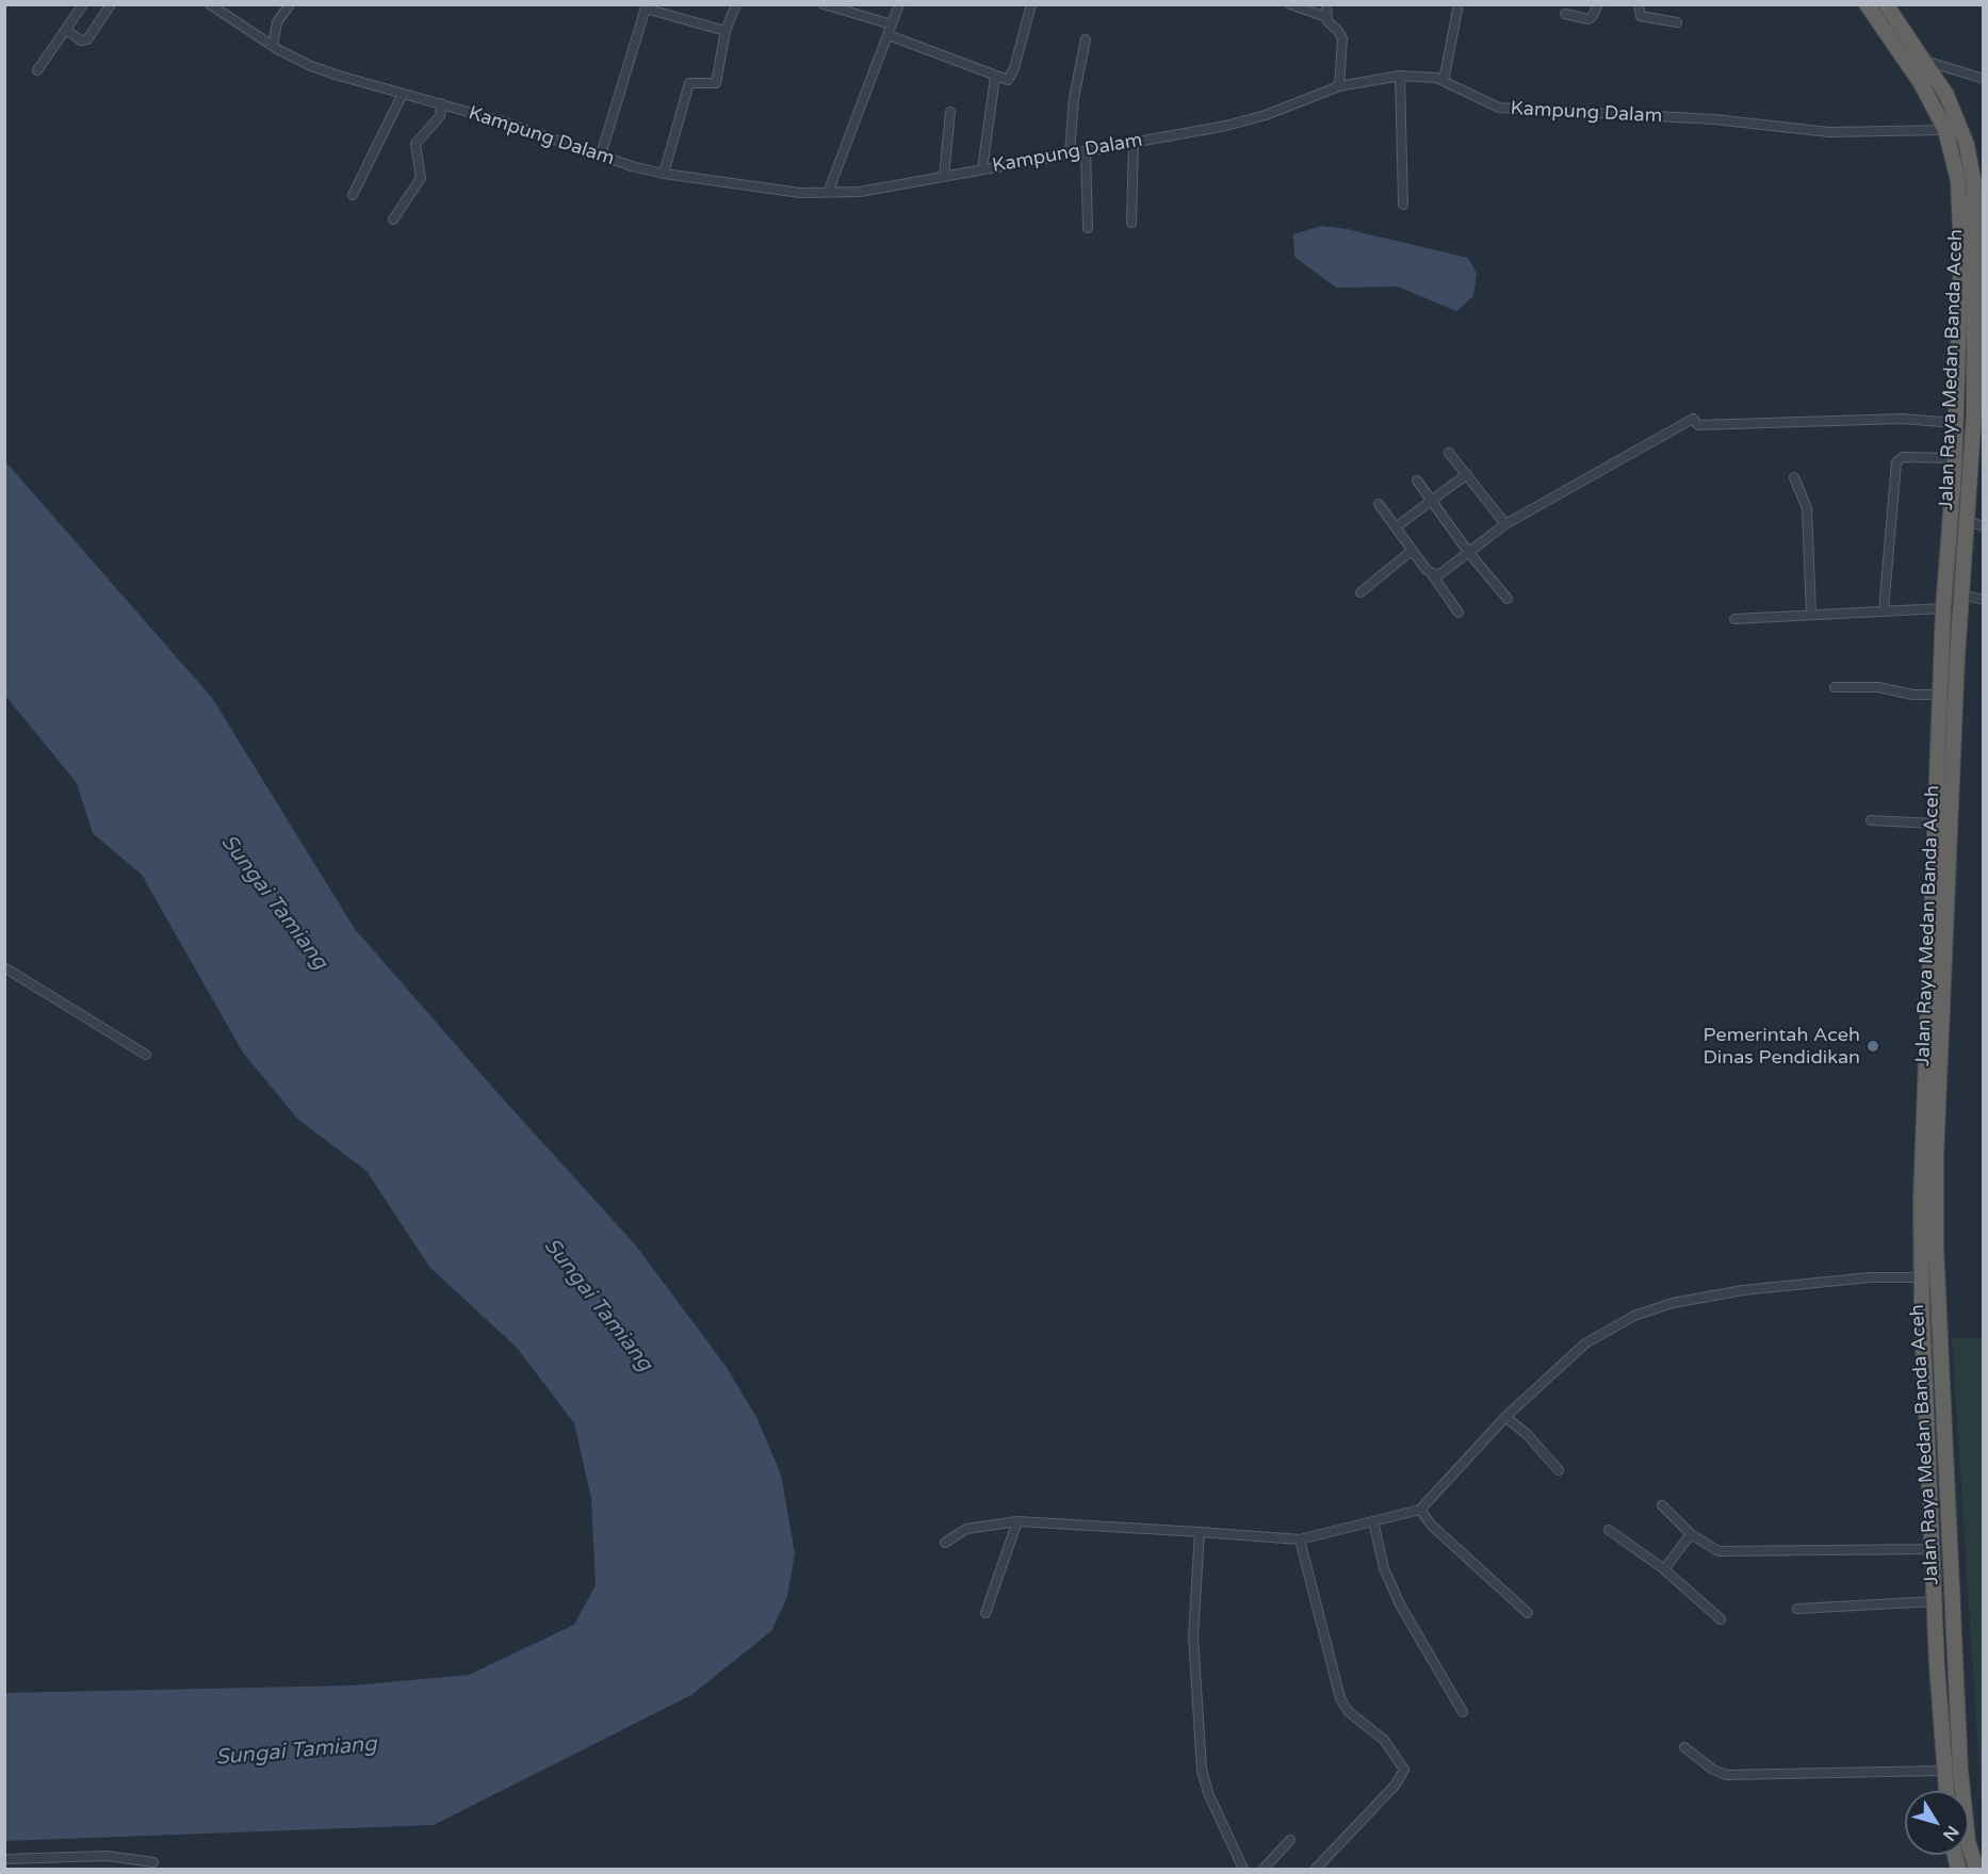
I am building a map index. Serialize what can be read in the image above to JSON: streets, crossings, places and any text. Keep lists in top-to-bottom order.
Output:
{
  "streets": {
    "highway": ["Jalan Raya Medan Banda Aceh"],
    "street": ["Kampung Dalam"]
  },
  "crossings": [
    ["Kampung Dalam", "Jalan Raya Medan Banda Aceh"]
  ],
  "water": ["Sungai Tamiang"],
  "places": ["Pemerintah Aceh Dinas Pendidikan"],
  "north": "bottom right"
}
